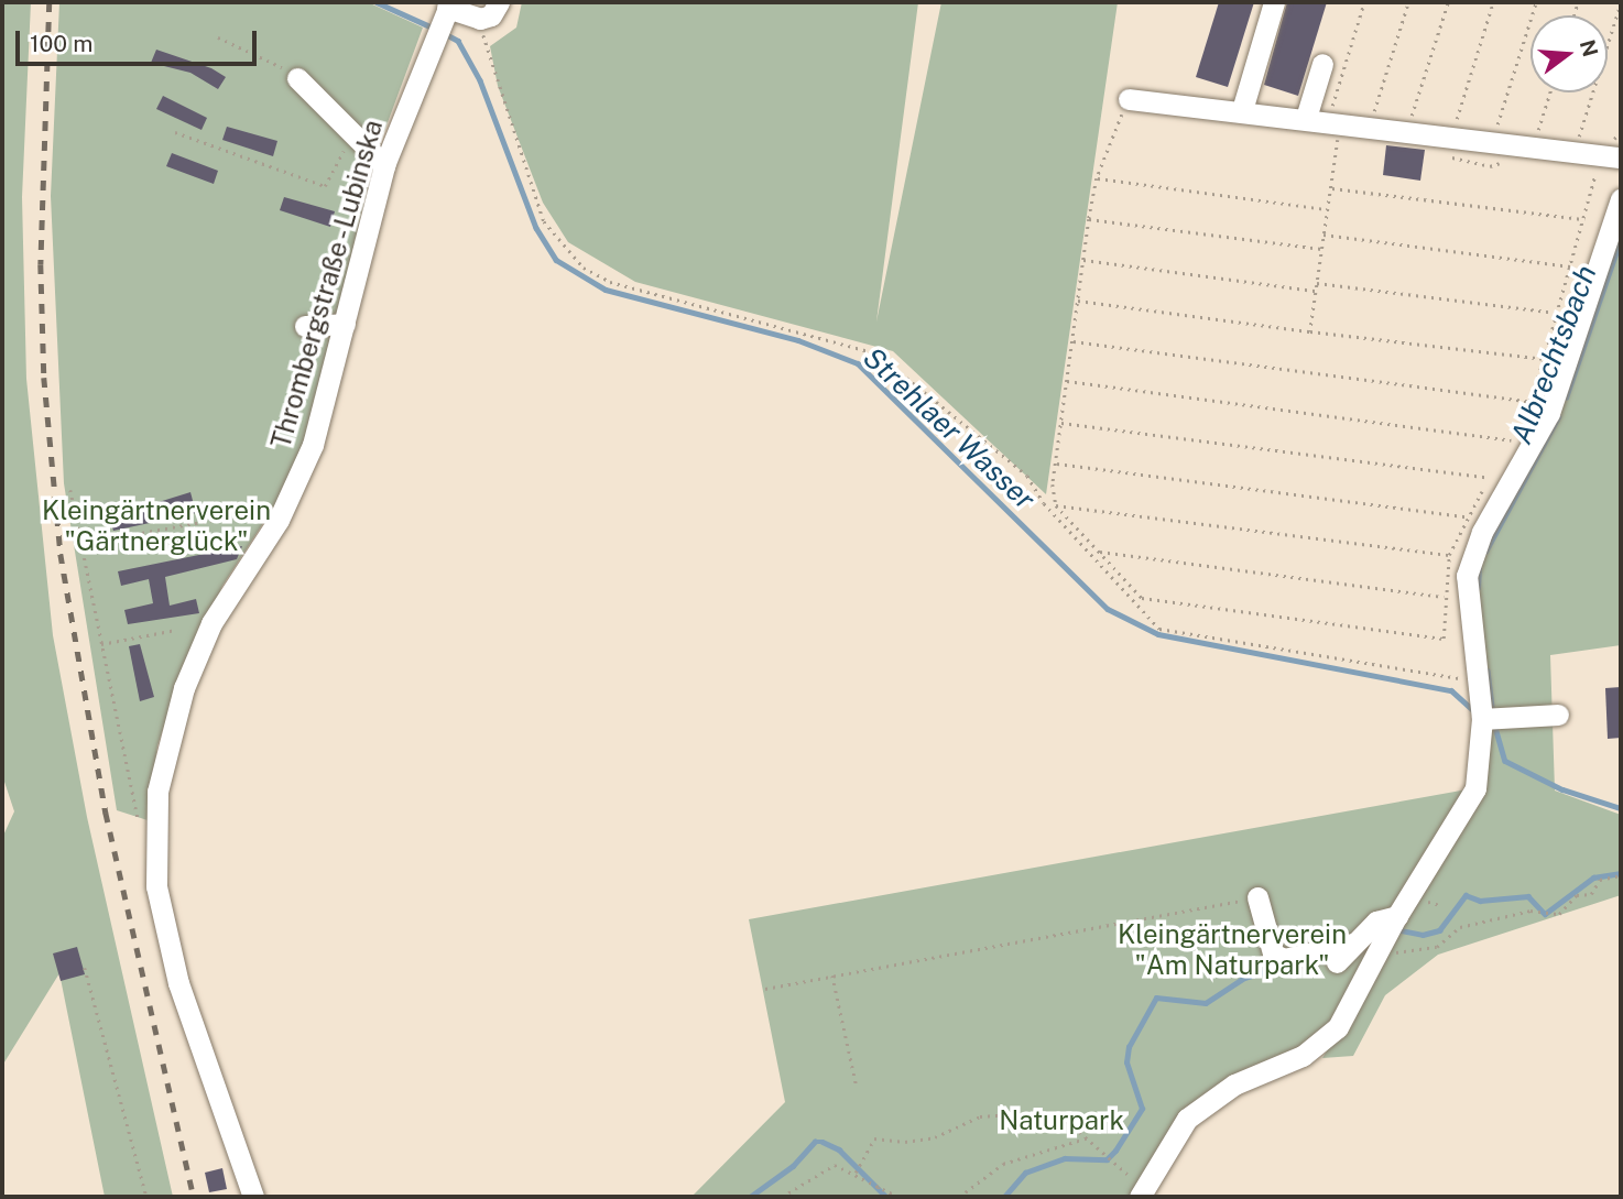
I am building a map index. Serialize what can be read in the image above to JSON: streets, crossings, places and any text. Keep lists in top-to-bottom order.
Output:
{
  "streets": {
    "street": ["Thrombergstraße - Lubinska"]
  },
  "water": ["Albrechtsbach", "Strehlaer Wasser"],
  "parks": ["Kleingärtnerverein \"Gärtnerglück\"", "Kleingärtnerverein \"Am Naturpark\"", "Naturpark"],
  "scale_bar": "100 m",
  "north": "right"
}
